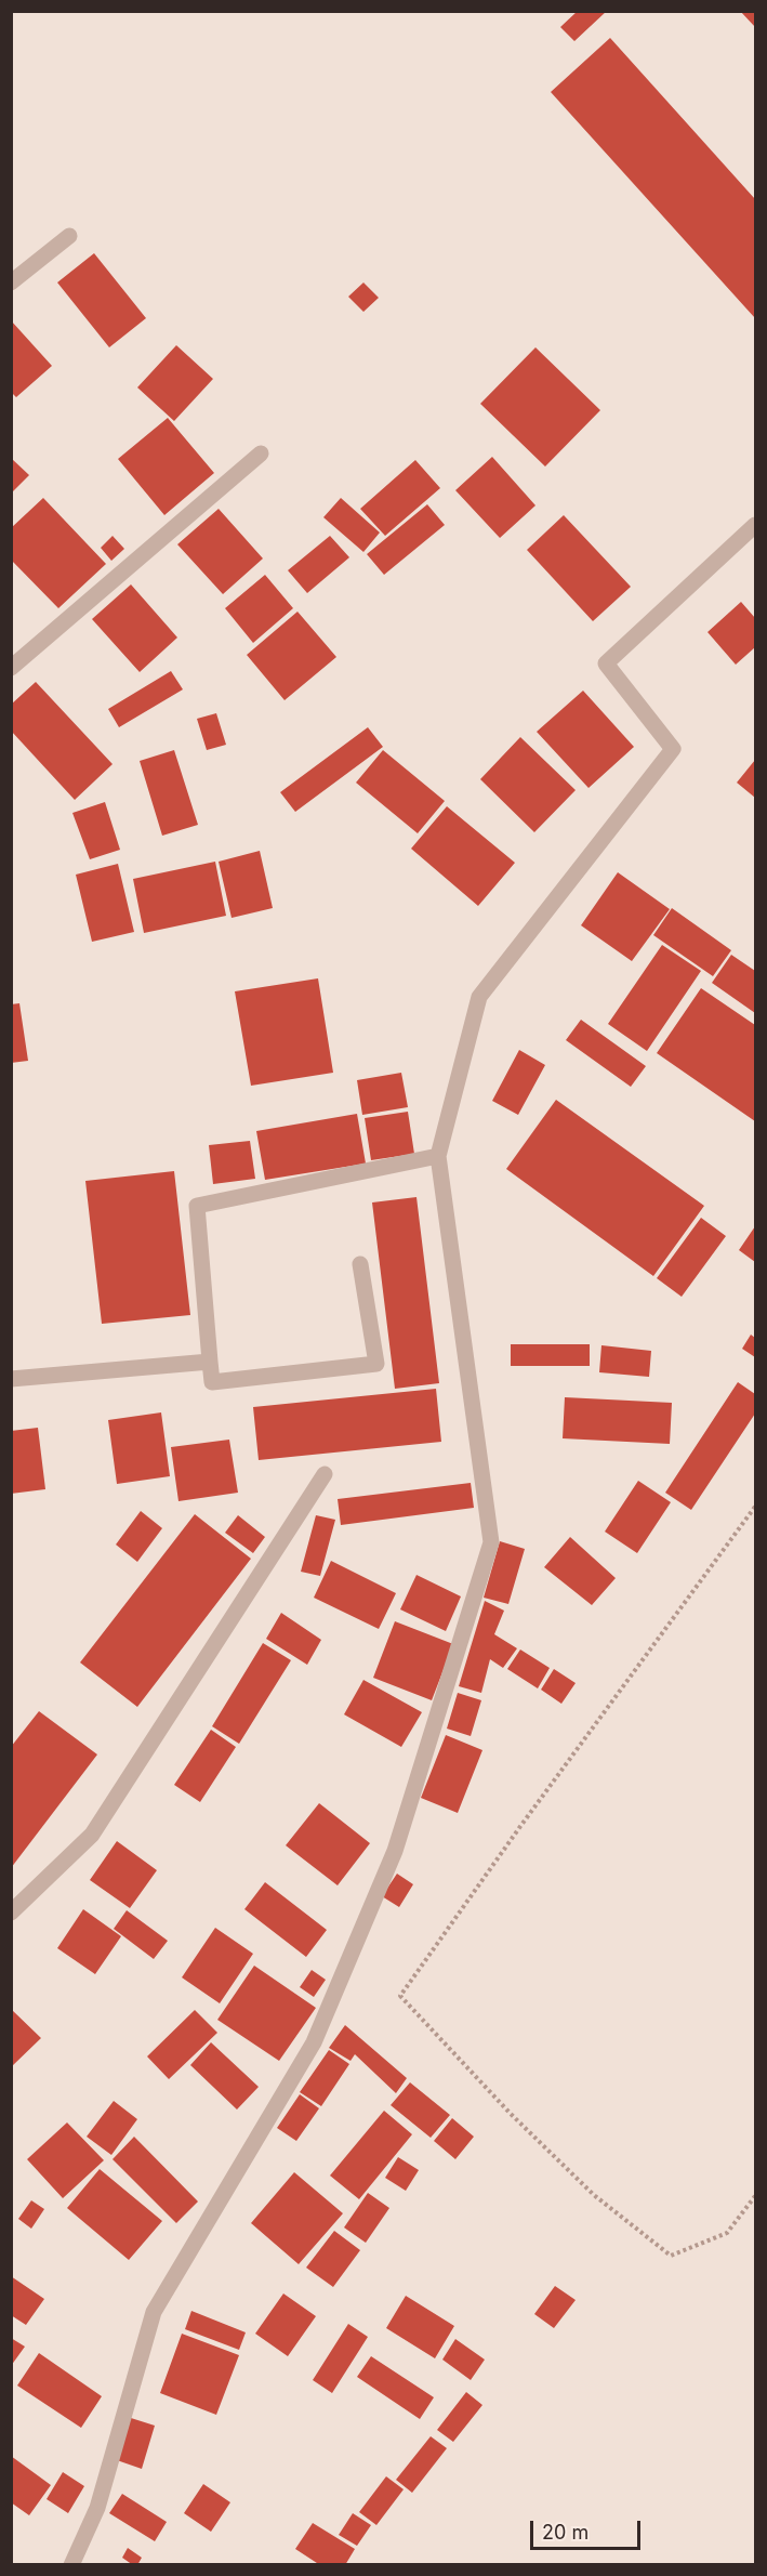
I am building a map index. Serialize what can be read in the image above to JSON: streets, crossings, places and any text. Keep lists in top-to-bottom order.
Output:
{
  "scale_bar": "20 m"
}
